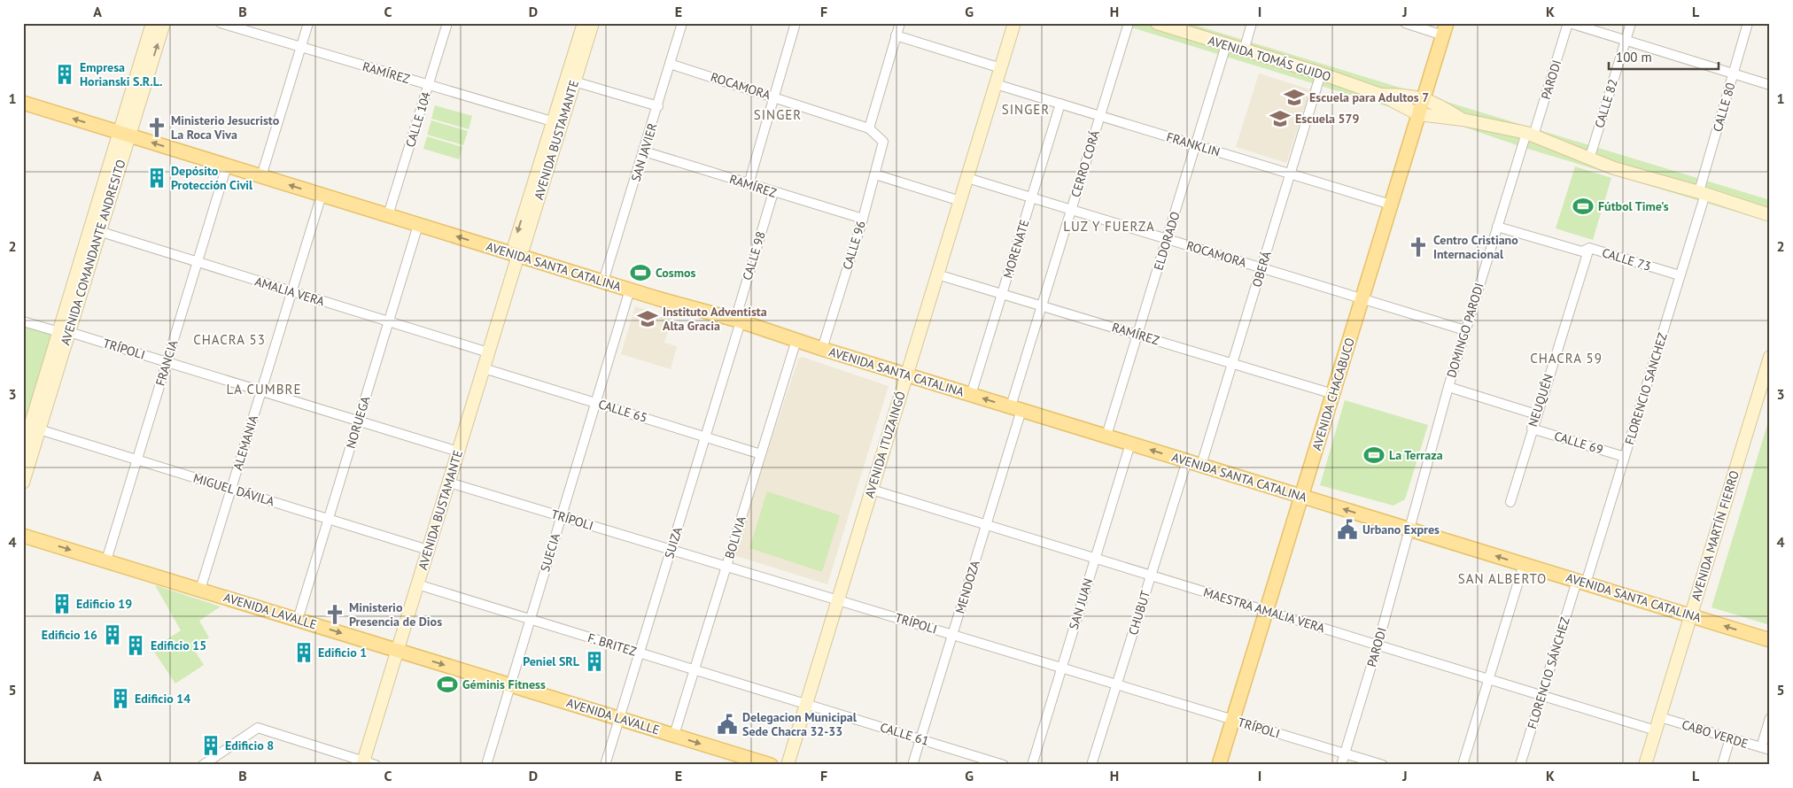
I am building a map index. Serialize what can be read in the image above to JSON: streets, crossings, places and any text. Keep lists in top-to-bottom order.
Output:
{
  "streets": {
    "main road": [
      "AVENIDA TOMÁS GUIDO",
      "AVENIDA BUSTAMANTE",
      "AVENIDA COMANDANTE ANDRESITO",
      "AVENIDA SANTA CATALINA",
      "AVENIDA CHACABUCO",
      "AVENIDA ITUZAINGÓ",
      "AVENIDA MARTÍN FIERRO",
      "AVENIDA LAVALLE"
    ],
    "street": [
      "RAMÍREZ",
      "PARODI",
      "ROCAMORA",
      "CALLE 82",
      "CALLE 80",
      "CALLE 104",
      "FRANKLIN",
      "SAN JAVIER",
      "CERRO CORÁ",
      "ELDORADO",
      "CALLE 96",
      "MORENATE",
      "CALLE 98",
      "CALLE 73",
      "OBERÁ",
      "AMALIA VERA",
      "DOMINGO PARODI",
      "TRÍPOLI",
      "FRANCIA",
      "FLORENCIO SANCHEZ",
      "NEUQUÉN",
      "CALLE 65",
      "NORUEGA",
      "ALEMANIA",
      "CALLE 69",
      "MIGUEL DÁVILA",
      "BOLIVIA",
      "SUIZA",
      "SUECIA",
      "MENDOZA",
      "SAN JUAN",
      "MAESTRA AMALIA VERA",
      "CHUBUT",
      "F. BRITEZ",
      "FLORENCIO SÁNCHEZ",
      "CALLE 61",
      "CABO VERDE"
    ]
  },
  "crossings": [
    ["AVENIDA TOMÁS GUIDO", "PARODI"],
    ["AVENIDA TOMÁS GUIDO", "CALLE 82"],
    ["AVENIDA TOMÁS GUIDO", "CALLE 80"],
    ["AVENIDA TOMÁS GUIDO", "ELDORADO"],
    ["AVENIDA TOMÁS GUIDO", "OBERÁ"],
    ["AVENIDA TOMÁS GUIDO", "DOMINGO PARODI"],
    ["AVENIDA TOMÁS GUIDO", "FLORENCIO SANCHEZ"],
    ["AVENIDA TOMÁS GUIDO", "AVENIDA CHACABUCO"],
    ["RAMÍREZ", "CALLE 104"],
    ["RAMÍREZ", "AVENIDA BUSTAMANTE"],
    ["RAMÍREZ", "SAN JAVIER"],
    ["RAMÍREZ", "CERRO CORÁ"],
    ["RAMÍREZ", "ELDORADO"],
    ["RAMÍREZ", "CALLE 96"],
    ["RAMÍREZ", "MORENATE"],
    ["RAMÍREZ", "CALLE 98"],
    ["RAMÍREZ", "OBERÁ"],
    ["RAMÍREZ", "AVENIDA CHACABUCO"],
    ["RAMÍREZ", "AVENIDA ITUZAINGÓ"],
    ["PARODI", "AVENIDA SANTA CATALINA"],
    ["PARODI", "DOMINGO PARODI"],
    ["PARODI", "TRÍPOLI"],
    ["PARODI", "MAESTRA AMALIA VERA"],
    ["ROCAMORA", "SAN JAVIER"],
    ["ROCAMORA", "CERRO CORÁ"],
    ["ROCAMORA", "ELDORADO"],
    ["ROCAMORA", "CALLE 96"],
    ["ROCAMORA", "MORENATE"],
    ["ROCAMORA", "OBERÁ"],
    ["ROCAMORA", "DOMINGO PARODI"],
    ["ROCAMORA", "AVENIDA CHACABUCO"],
    ["ROCAMORA", "AVENIDA ITUZAINGÓ"],
    ["CALLE 80", "FLORENCIO SANCHEZ"],
    ["CALLE 104", "AVENIDA SANTA CATALINA"],
    ["AVENIDA BUSTAMANTE", "AVENIDA SANTA CATALINA"],
    ["AVENIDA BUSTAMANTE", "AMALIA VERA"],
    ["AVENIDA BUSTAMANTE", "TRÍPOLI"],
    ["AVENIDA BUSTAMANTE", "CALLE 65"],
    ["AVENIDA BUSTAMANTE", "MIGUEL DÁVILA"],
    ["AVENIDA BUSTAMANTE", "AVENIDA LAVALLE"],
    ["AVENIDA BUSTAMANTE", "F. BRITEZ"],
    ["FRANKLIN", "CERRO CORÁ"],
    ["FRANKLIN", "ELDORADO"],
    ["FRANKLIN", "MORENATE"],
    ["FRANKLIN", "OBERÁ"],
    ["FRANKLIN", "AVENIDA CHACABUCO"],
    ["FRANKLIN", "AVENIDA ITUZAINGÓ"],
    ["SAN JAVIER", "AVENIDA SANTA CATALINA"],
    ["CERRO CORÁ", "AVENIDA SANTA CATALINA"],
    ["CERRO CORÁ", "MENDOZA"],
    ["ELDORADO", "AVENIDA SANTA CATALINA"],
    ["CALLE 96", "AVENIDA SANTA CATALINA"],
    ["MORENATE", "AVENIDA SANTA CATALINA"],
    ["AVENIDA COMANDANTE ANDRESITO", "AVENIDA SANTA CATALINA"],
    ["AVENIDA COMANDANTE ANDRESITO", "AMALIA VERA"],
    ["AVENIDA COMANDANTE ANDRESITO", "TRÍPOLI"],
    ["AVENIDA COMANDANTE ANDRESITO", "MIGUEL DÁVILA"],
    ["CALLE 98", "AVENIDA SANTA CATALINA"],
    ["CALLE 98", "SUIZA"],
    ["CALLE 73", "DOMINGO PARODI"],
    ["CALLE 73", "FLORENCIO SANCHEZ"],
    ["CALLE 73", "NEUQUÉN"],
    ["AVENIDA SANTA CATALINA", "OBERÁ"],
    ["AVENIDA SANTA CATALINA", "DOMINGO PARODI"],
    ["AVENIDA SANTA CATALINA", "FRANCIA"],
    ["AVENIDA SANTA CATALINA", "FLORENCIO SANCHEZ"],
    ["AVENIDA SANTA CATALINA", "AVENIDA CHACABUCO"],
    ["AVENIDA SANTA CATALINA", "NORUEGA"],
    ["AVENIDA SANTA CATALINA", "ALEMANIA"],
    ["AVENIDA SANTA CATALINA", "AVENIDA ITUZAINGÓ"],
    ["AVENIDA SANTA CATALINA", "AVENIDA MARTÍN FIERRO"],
    ["AVENIDA SANTA CATALINA", "BOLIVIA"],
    ["AVENIDA SANTA CATALINA", "SUIZA"],
    ["AVENIDA SANTA CATALINA", "SUECIA"],
    ["AVENIDA SANTA CATALINA", "MENDOZA"],
    ["AVENIDA SANTA CATALINA", "SAN JUAN"],
    ["AVENIDA SANTA CATALINA", "CHUBUT"],
    ["AVENIDA SANTA CATALINA", "FLORENCIO SÁNCHEZ"],
    ["AMALIA VERA", "FRANCIA"],
    ["AMALIA VERA", "NORUEGA"],
    ["AMALIA VERA", "ALEMANIA"],
    ["TRÍPOLI", "FRANCIA"],
    ["TRÍPOLI", "AVENIDA CHACABUCO"],
    ["TRÍPOLI", "NORUEGA"],
    ["TRÍPOLI", "ALEMANIA"],
    ["TRÍPOLI", "AVENIDA ITUZAINGÓ"],
    ["TRÍPOLI", "BOLIVIA"],
    ["TRÍPOLI", "SUIZA"],
    ["TRÍPOLI", "SUECIA"],
    ["TRÍPOLI", "MENDOZA"],
    ["TRÍPOLI", "SAN JUAN"],
    ["TRÍPOLI", "CHUBUT"],
    ["FRANCIA", "MIGUEL DÁVILA"],
    ["FRANCIA", "AVENIDA LAVALLE"],
    ["FLORENCIO SANCHEZ", "CALLE 69"],
    ["FLORENCIO SANCHEZ", "FLORENCIO SÁNCHEZ"],
    ["AVENIDA CHACABUCO", "MAESTRA AMALIA VERA"],
    ["NEUQUÉN", "CALLE 69"],
    ["CALLE 65", "BOLIVIA"],
    ["CALLE 65", "SUIZA"],
    ["CALLE 65", "SUECIA"],
    ["NORUEGA", "MIGUEL DÁVILA"],
    ["NORUEGA", "AVENIDA LAVALLE"],
    ["ALEMANIA", "MIGUEL DÁVILA"],
    ["ALEMANIA", "AVENIDA LAVALLE"],
    ["AVENIDA ITUZAINGÓ", "MAESTRA AMALIA VERA"],
    ["AVENIDA ITUZAINGÓ", "F. BRITEZ"],
    ["AVENIDA ITUZAINGÓ", "CALLE 61"],
    ["AVENIDA MARTÍN FIERRO", "MAESTRA AMALIA VERA"],
    ["AVENIDA MARTÍN FIERRO", "CABO VERDE"],
    ["BOLIVIA", "AVENIDA LAVALLE"],
    ["BOLIVIA", "F. BRITEZ"],
    ["SUIZA", "AVENIDA LAVALLE"],
    ["SUIZA", "F. BRITEZ"],
    ["SUECIA", "AVENIDA LAVALLE"],
    ["SUECIA", "F. BRITEZ"],
    ["MENDOZA", "MAESTRA AMALIA VERA"],
    ["MENDOZA", "CALLE 61"],
    ["SAN JUAN", "MAESTRA AMALIA VERA"],
    ["MAESTRA AMALIA VERA", "CHUBUT"],
    ["MAESTRA AMALIA VERA", "FLORENCIO SÁNCHEZ"],
    ["F. BRITEZ", "CALLE 61"]
  ],
  "one_way": ["AVENIDA SANTA CATALINA", "AVENIDA LAVALLE"],
  "districts": [
    "SINGER",
    "SINGER",
    "LUZ Y FUERZA",
    "CHACRA 53",
    "CHACRA 59",
    "LA CUMBRE",
    "SAN ALBERTO"
  ],
  "places": {
    "building": [
      "Empresa Horianski S.R.L.",
      "Depósito Protección Civil",
      "Edificio 19",
      "Edificio 16",
      "Edificio 15",
      "Edificio 1",
      "Peniel SRL",
      "Edificio 14",
      "Edificio 8"
    ],
    "school or university": ["Escuela para Adultos 7", "Escuela 579", "Instituto Adventista Alta Gracia"],
    "church": ["Ministerio Jesucristo La Roca Viva", "Centro Cristiano Internacional", "Ministerio Presencia de Dios"],
    "sports": [
      "Fútbol Time's",
      "Cosmos",
      "La Terraza",
      "Géminis Fitness"
    ],
    "public building": ["Urbano Expres", "Delegacion Municipal Sede Chacra 32-33"]
  },
  "scale_bar": "100 m",
  "grid": {
    "columns": [
      "A",
      "B",
      "C",
      "D",
      "E",
      "F",
      "G",
      "H",
      "I",
      "J",
      "K",
      "L"
    ],
    "rows": [
      "1",
      "2",
      "3",
      "4",
      "5"
    ]
  }
}
